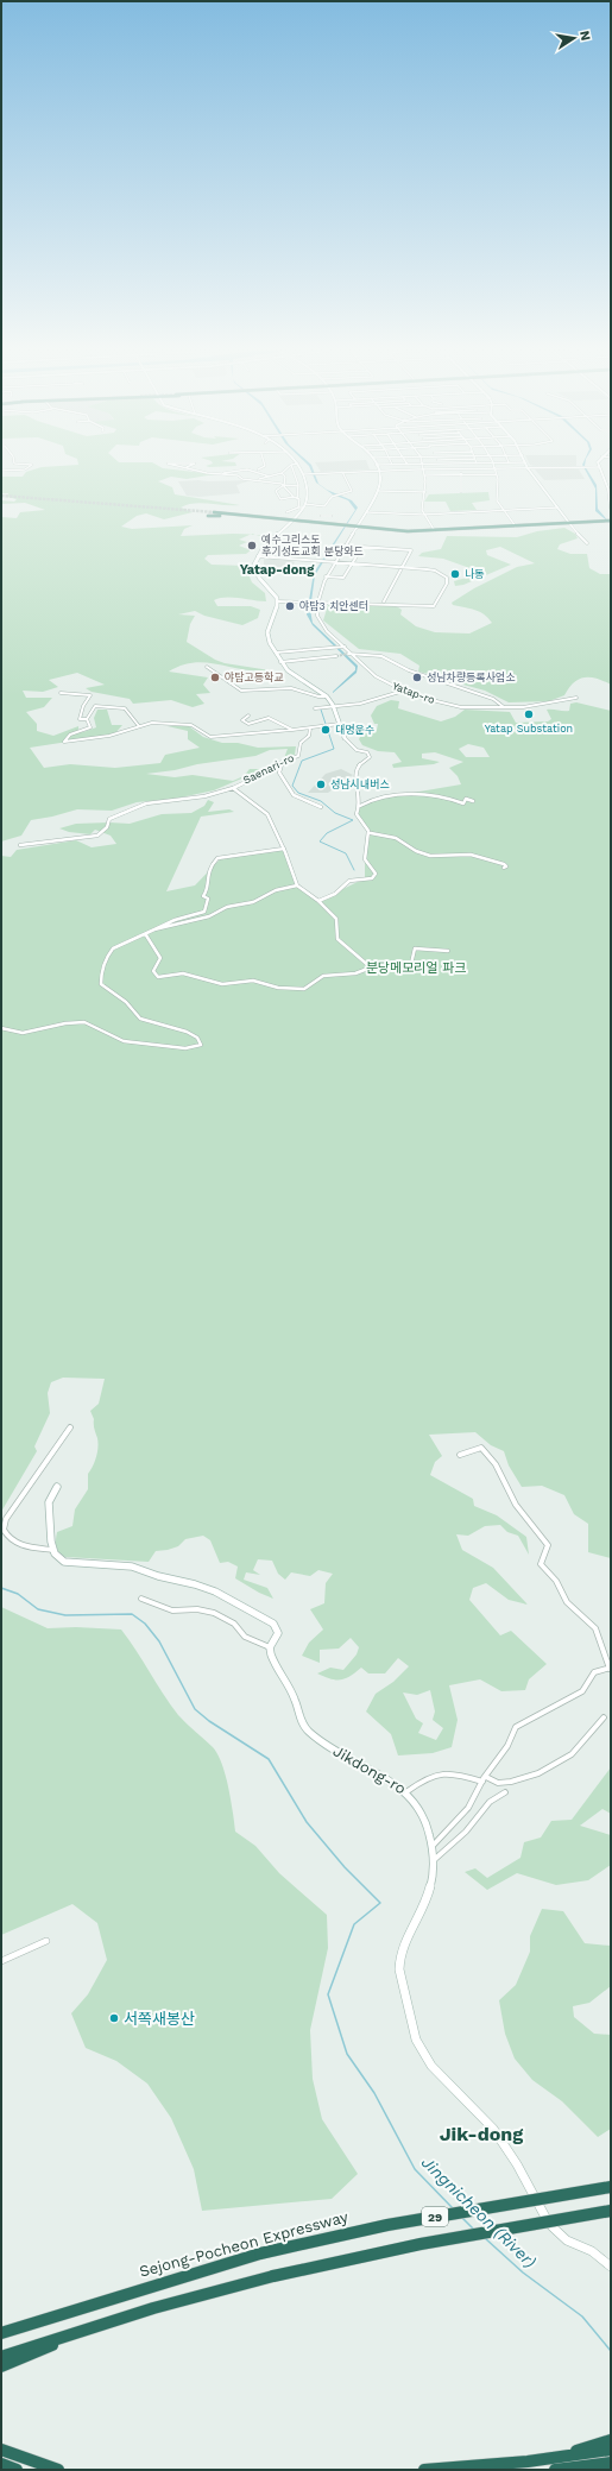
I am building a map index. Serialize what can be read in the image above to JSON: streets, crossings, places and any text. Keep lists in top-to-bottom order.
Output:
{
  "streets": {
    "highway": ["29", "Sejong-Pocheon Expressway"],
    "main road": ["Yatap-ro", "Jikdong-ro"],
    "street": ["Saenari-ro"]
  },
  "districts": ["Yatap-dong", "Jik-dong"],
  "water": ["Jingnicheon (River)"],
  "parks": ["분당메모리얼 파크"],
  "places": [
    "예수그리스도 후기성도교회 분당와드",
    "나동",
    "야탑3 치안센터",
    "야탑고등학교",
    "성남차량등록사업소",
    "Yatap Substation",
    "대명운수",
    "성남시내버스",
    "서쪽새봉산"
  ],
  "north": "right"
}
